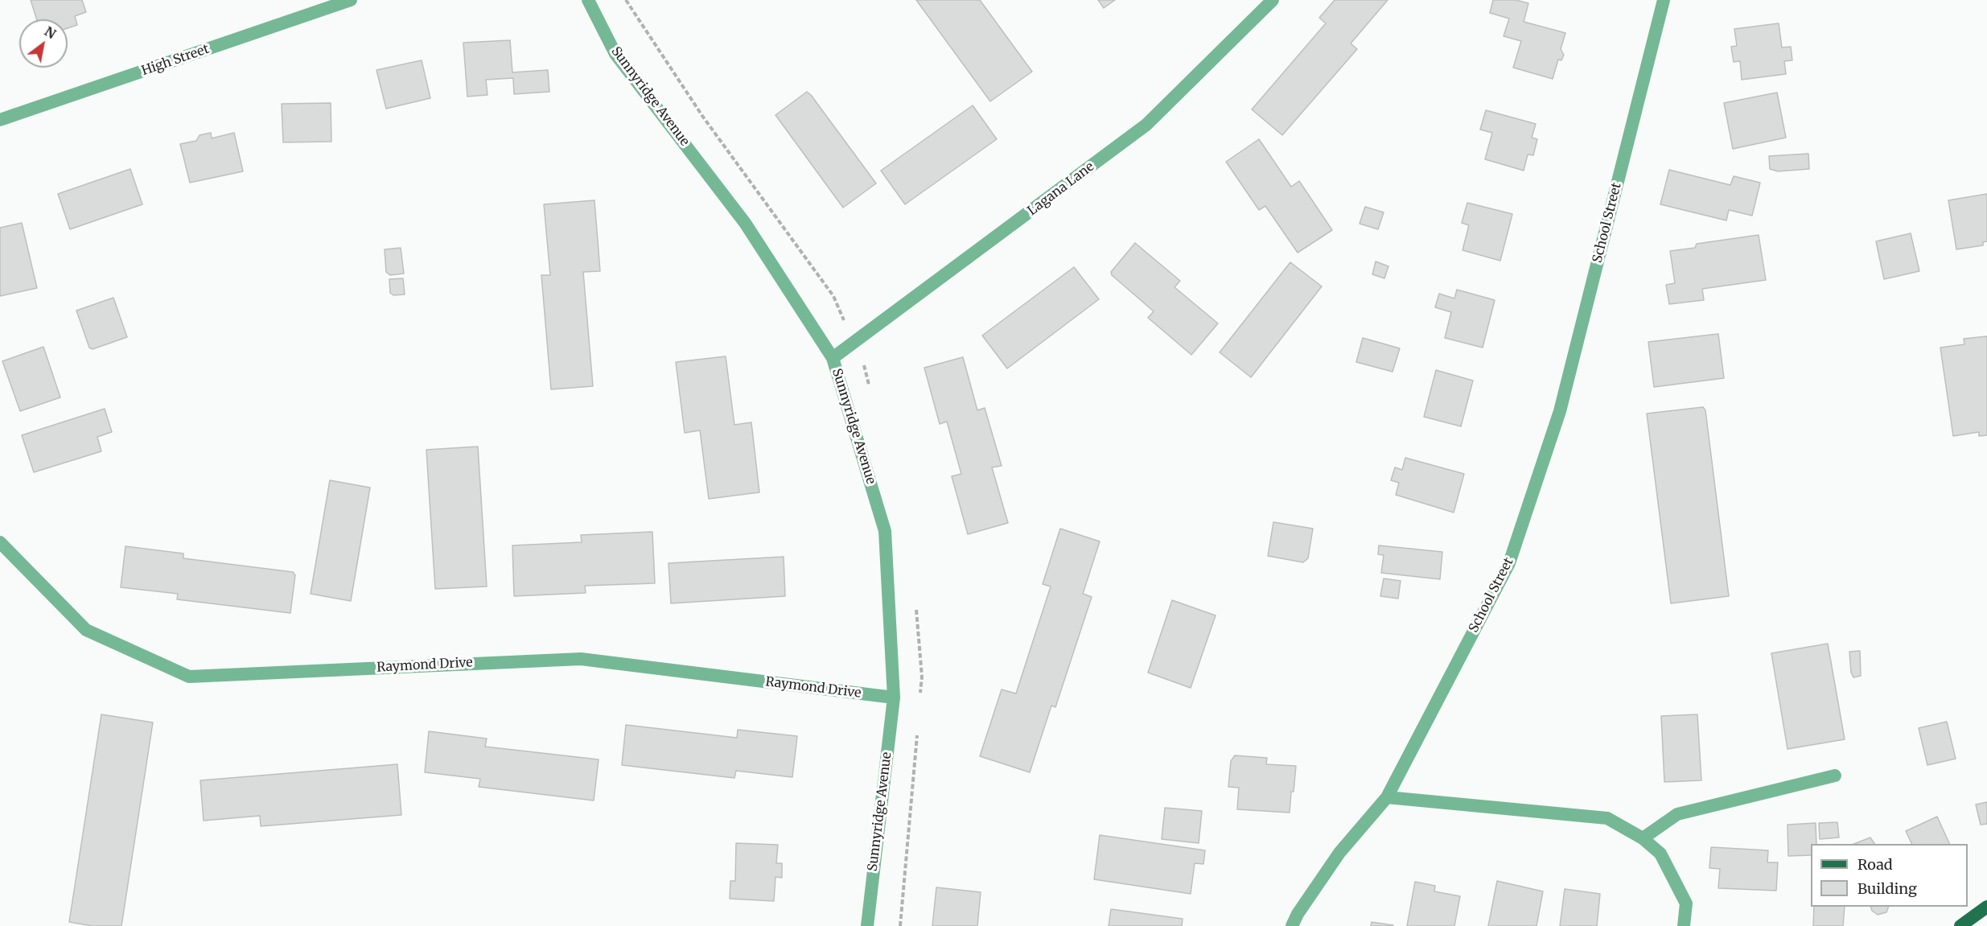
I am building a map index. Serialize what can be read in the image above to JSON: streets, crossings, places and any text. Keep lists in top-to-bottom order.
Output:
{
  "streets": {
    "street": [
      "High Street",
      "Sunnyridge Avenue",
      "Lagana Lane",
      "School Street",
      "Raymond Drive"
    ]
  },
  "crossings": [
    ["Sunnyridge Avenue", "Lagana Lane"],
    ["Sunnyridge Avenue", "Raymond Drive"]
  ],
  "legend": ["Road", "Building"],
  "north": "top right"
}
